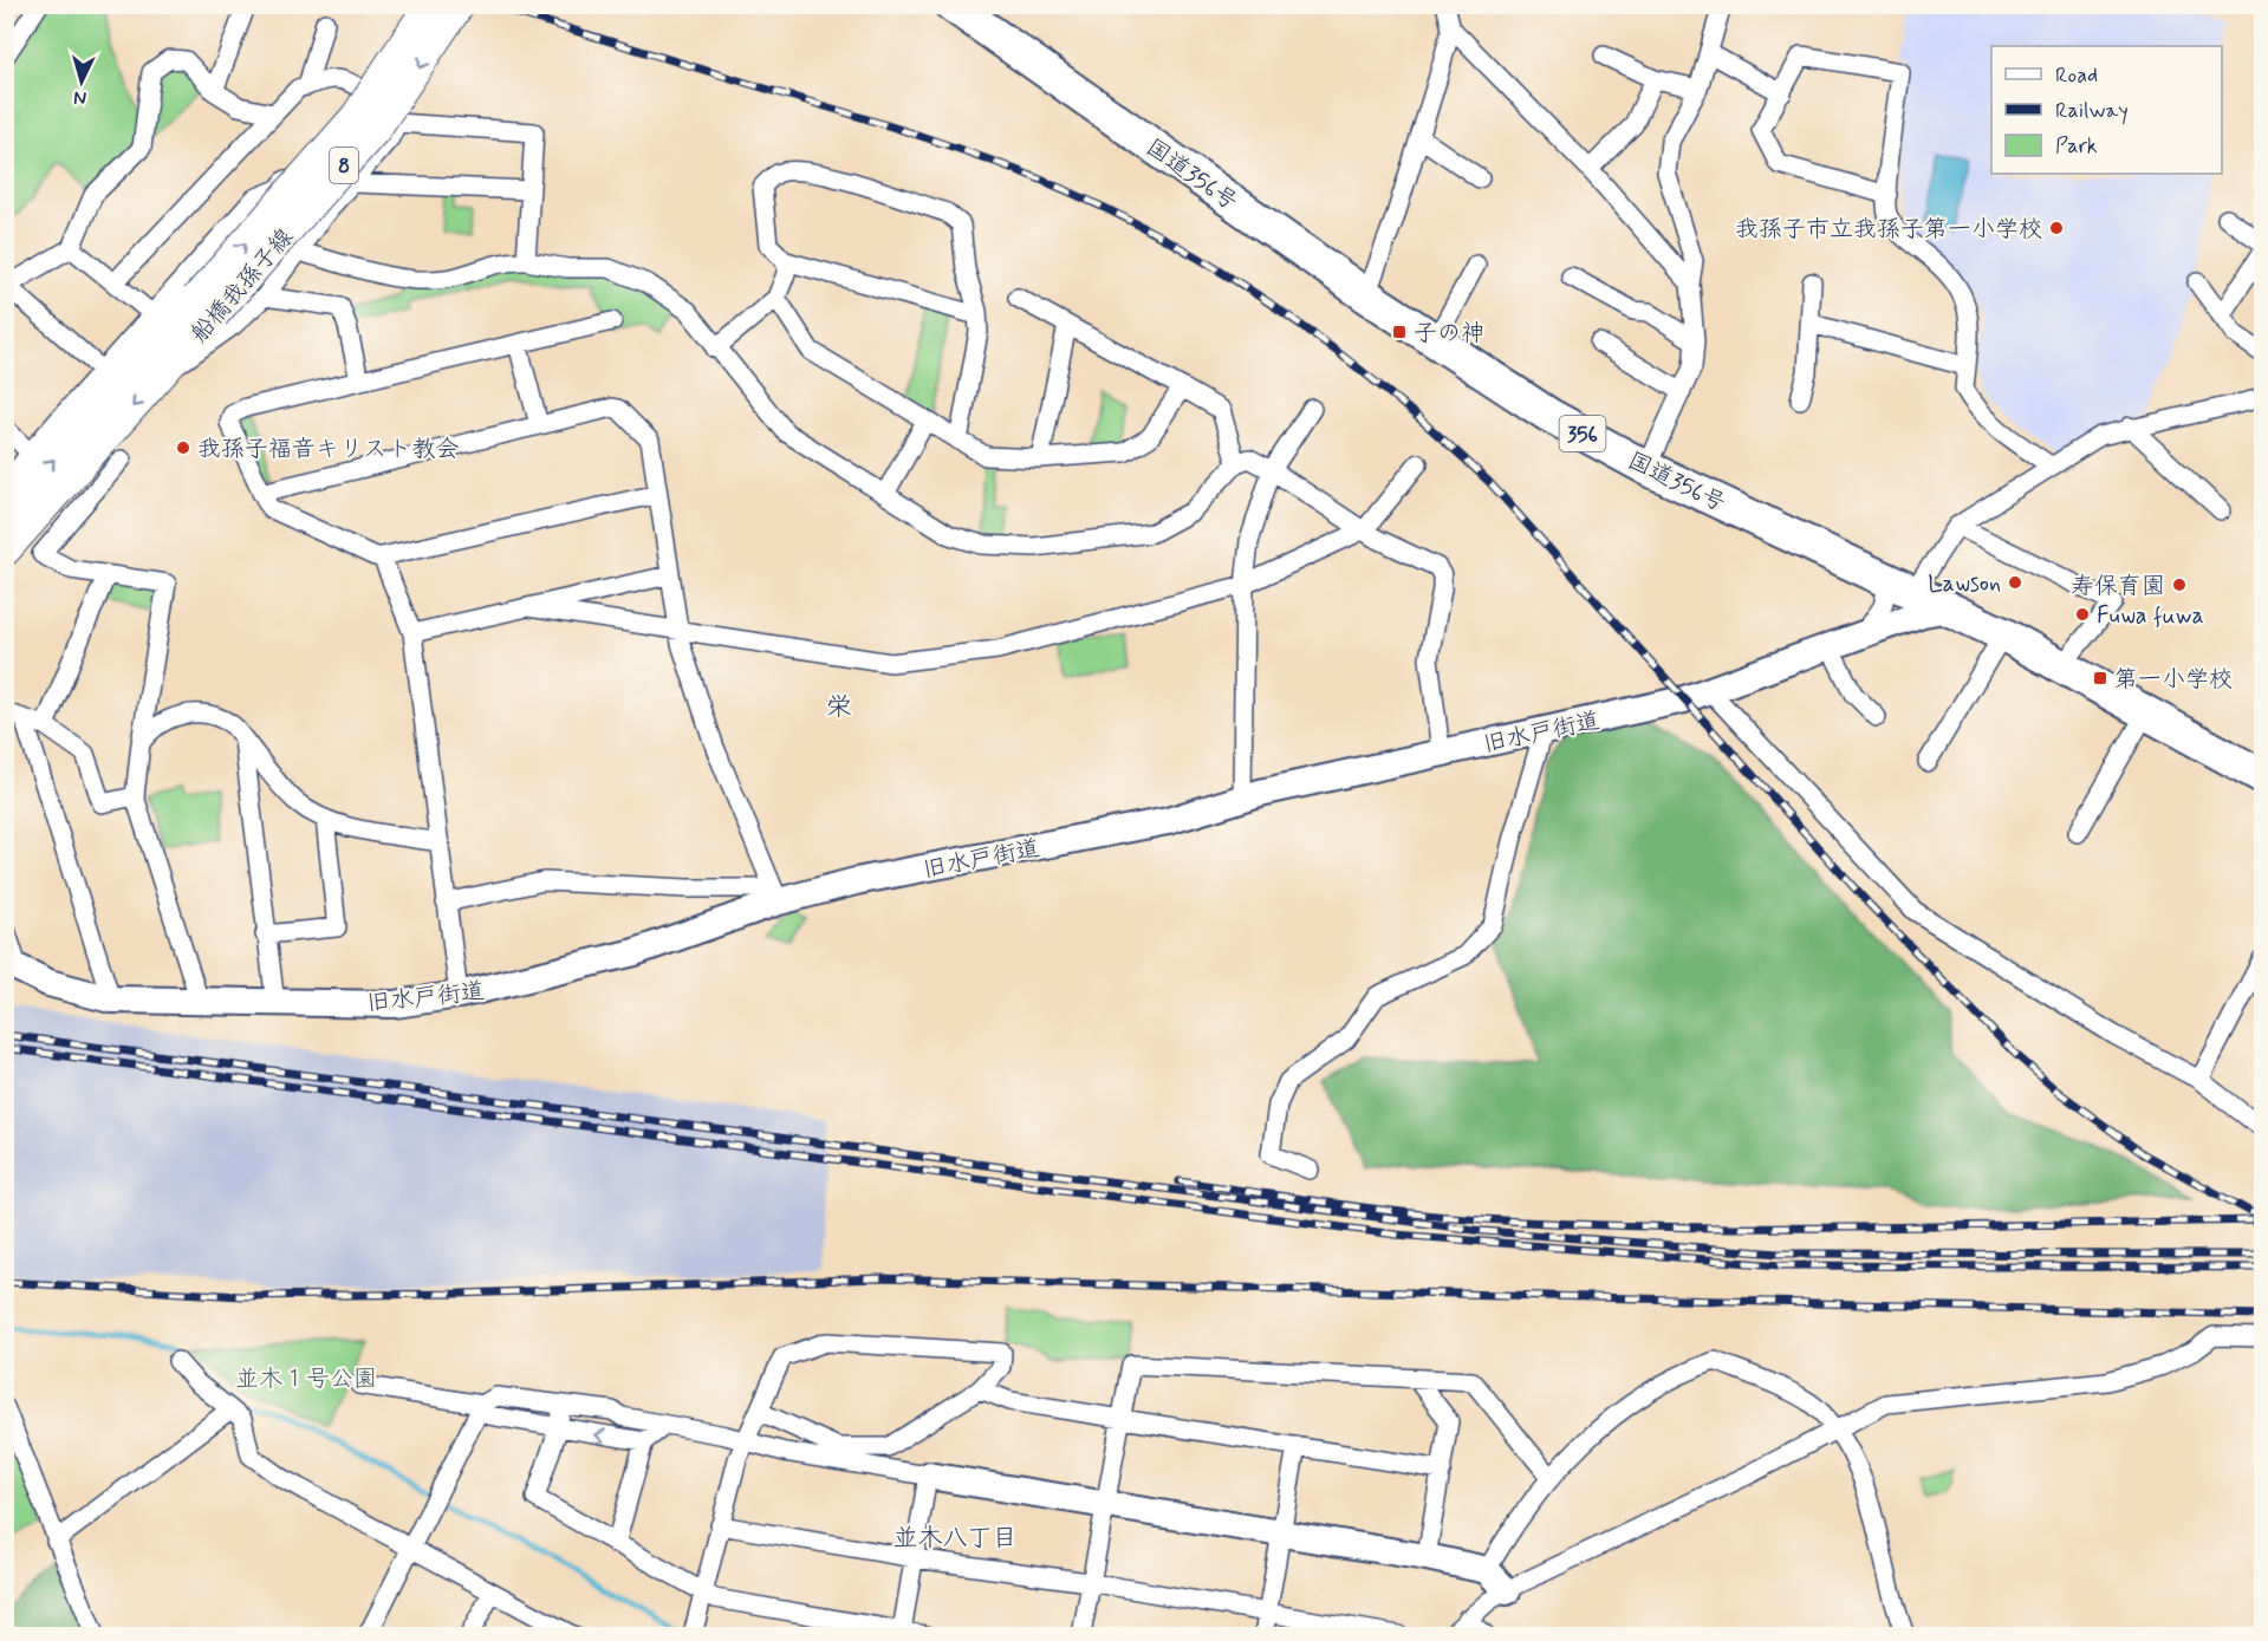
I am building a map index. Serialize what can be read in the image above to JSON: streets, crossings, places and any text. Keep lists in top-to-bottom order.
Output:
{
  "streets": {
    "highway": ["国道356号", "356"],
    "main road": ["8", "船橋我孫子線"],
    "street": ["旧水戸街道"]
  },
  "crossings": [
    ["国道356号", "旧水戸街道"]
  ],
  "districts": ["栄", "並木八丁目"],
  "parks": ["並木１号公園"],
  "places": {
    "other": [
      "我孫子市立我孫子第一小学校",
      "我孫子福音キリスト教会",
      "Lawson",
      "寿保育園",
      "Fuwa fuwa"
    ],
    "transit": ["子の神", "第一小学校"]
  },
  "legend": ["Road", "Railway", "Park"],
  "north": "bottom"
}
